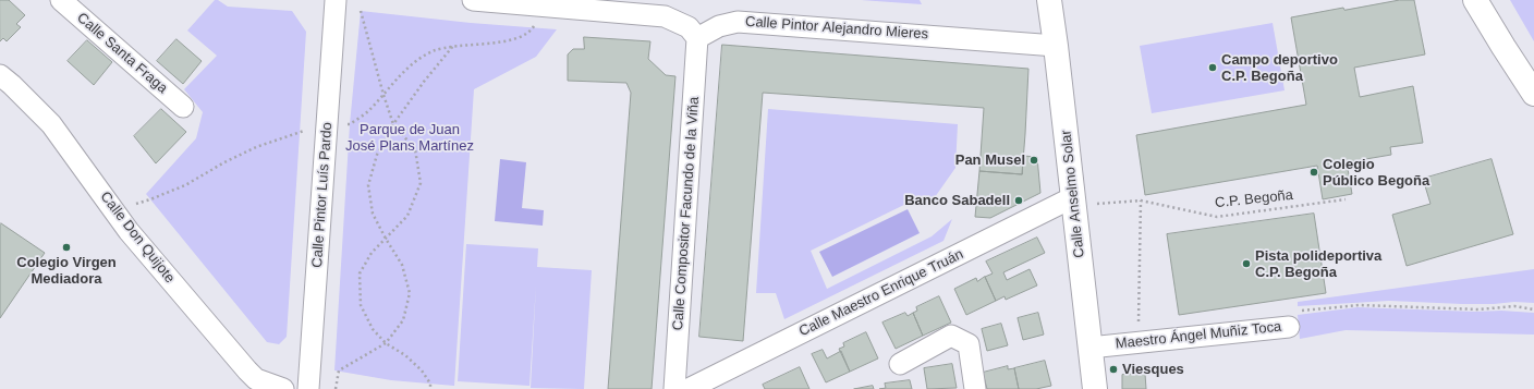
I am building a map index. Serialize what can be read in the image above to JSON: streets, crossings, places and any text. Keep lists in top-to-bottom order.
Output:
{
  "streets": {
    "main road": ["Calle Anselmo Solar"],
    "street": [
      "Calle Pintor Alejandro Mieres",
      "Calle Santa Fraga",
      "Calle Pintor Luís Pardo",
      "Calle Compositor Facundo de la Viña",
      "Calle Don Quijote",
      "Calle Maestro Enrique Truán",
      "Maestro Ángel Muñiz Toca"
    ],
    "path": ["C.P. Begoña"]
  },
  "crossings": [
    ["Calle Pintor Alejandro Mieres", "Calle Anselmo Solar"],
    ["Calle Pintor Alejandro Mieres", "Calle Compositor Facundo de la Viña"],
    ["Calle Anselmo Solar", "C.P. Begoña"],
    ["Calle Anselmo Solar", "Calle Maestro Enrique Truán"],
    ["Calle Anselmo Solar", "Maestro Ángel Muñiz Toca"],
    ["C.P. Begoña", "Calle Maestro Enrique Truán"]
  ],
  "parks": ["Parque de Juan José Plans Martínez"],
  "places": [
    "Campo deportivo C.P. Begoña",
    "Pan Musel",
    "Colegio Público Begoña",
    "Banco Sabadell",
    "Colegio Virgen Mediadora",
    "Pista polideportiva C.P. Begoña",
    "Viesques"
  ]
}
